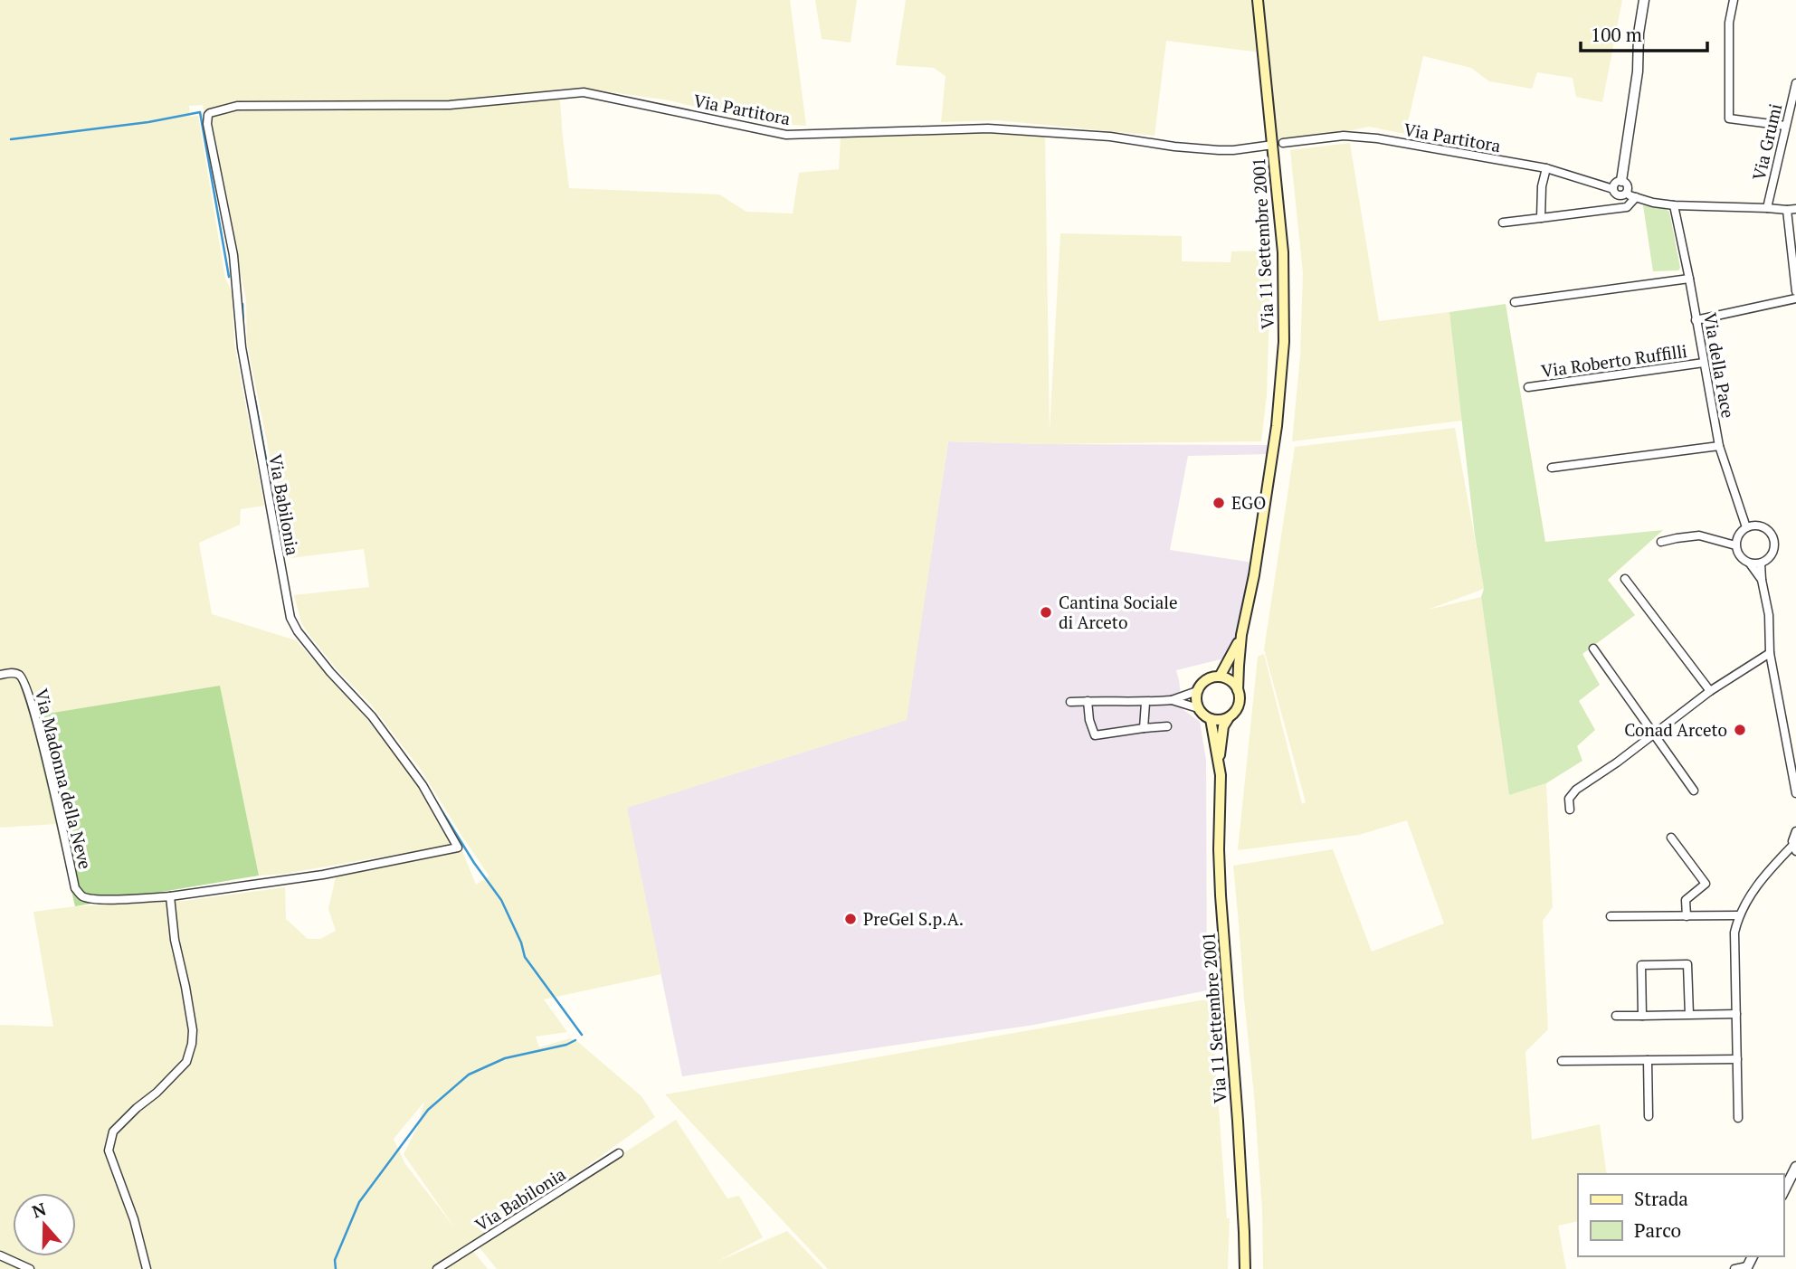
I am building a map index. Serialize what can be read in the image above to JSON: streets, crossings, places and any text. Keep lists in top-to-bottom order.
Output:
{
  "streets": {
    "main road": ["Via 11 Settembre 2001"],
    "street": [
      "Via Partitora",
      "Via Grumi",
      "Via Roberto Ruffilli",
      "Via della Pace",
      "Via Babilonia",
      "Via Madonna della Neve"
    ]
  },
  "crossings": [
    ["Via Partitora", "Via Grumi"],
    ["Via Partitora", "Via 11 Settembre 2001"],
    ["Via Partitora", "Via della Pace"],
    ["Via Partitora", "Via Babilonia"],
    ["Via Roberto Ruffilli", "Via della Pace"],
    ["Via Babilonia", "Via Madonna della Neve"]
  ],
  "places": [
    "EGO",
    "Cantina Sociale di Arceto",
    "Conad Arceto",
    "PreGel S.p.A."
  ],
  "legend": ["Strada", "Parco"],
  "scale_bar": "100 m",
  "north": "top"
}
